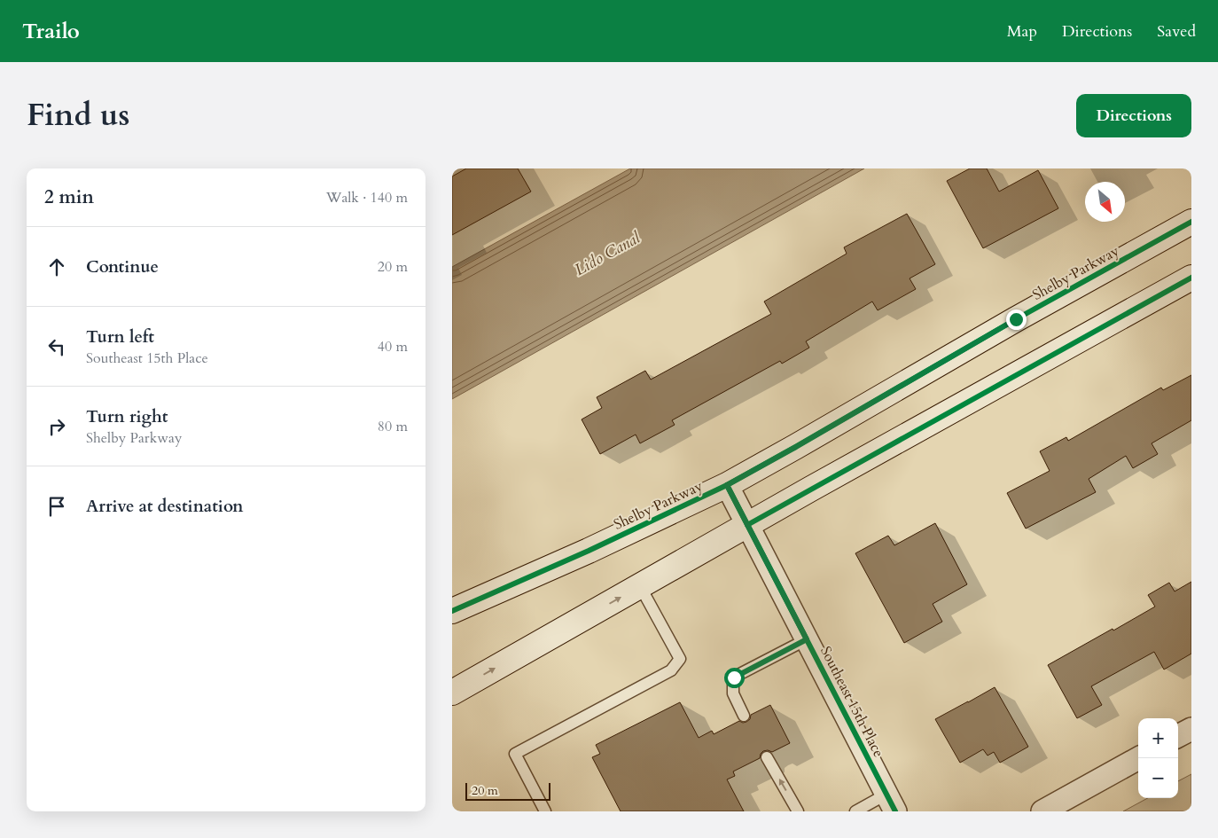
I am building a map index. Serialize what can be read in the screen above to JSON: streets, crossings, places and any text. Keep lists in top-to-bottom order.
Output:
{
  "streets": {
    "street": ["Shelby Parkway", "Southeast 15th Place"]
  },
  "crossings": [
    ["Shelby Parkway", "Southeast 15th Place"]
  ],
  "water": ["Lido Canal"],
  "scale_bar": "20 m",
  "north": "bottom right",
  "page": {
    "header": "Trailo",
    "nav": ["Map", "Directions", "Saved"],
    "title": "Find us",
    "buttons": "Directions",
    "heading": ["2 min", "Walk · 140 m"],
    "list": [
      ["Continue", "20 m"],
      ["Turn left", "Southeast 15th Place", "40 m"],
      ["Turn right", "Shelby Parkway", "80 m"],
      "Arrive at destination"
    ],
    "map_buttons": ["+", "−"],
    "scale": "20 m"
  }
}
